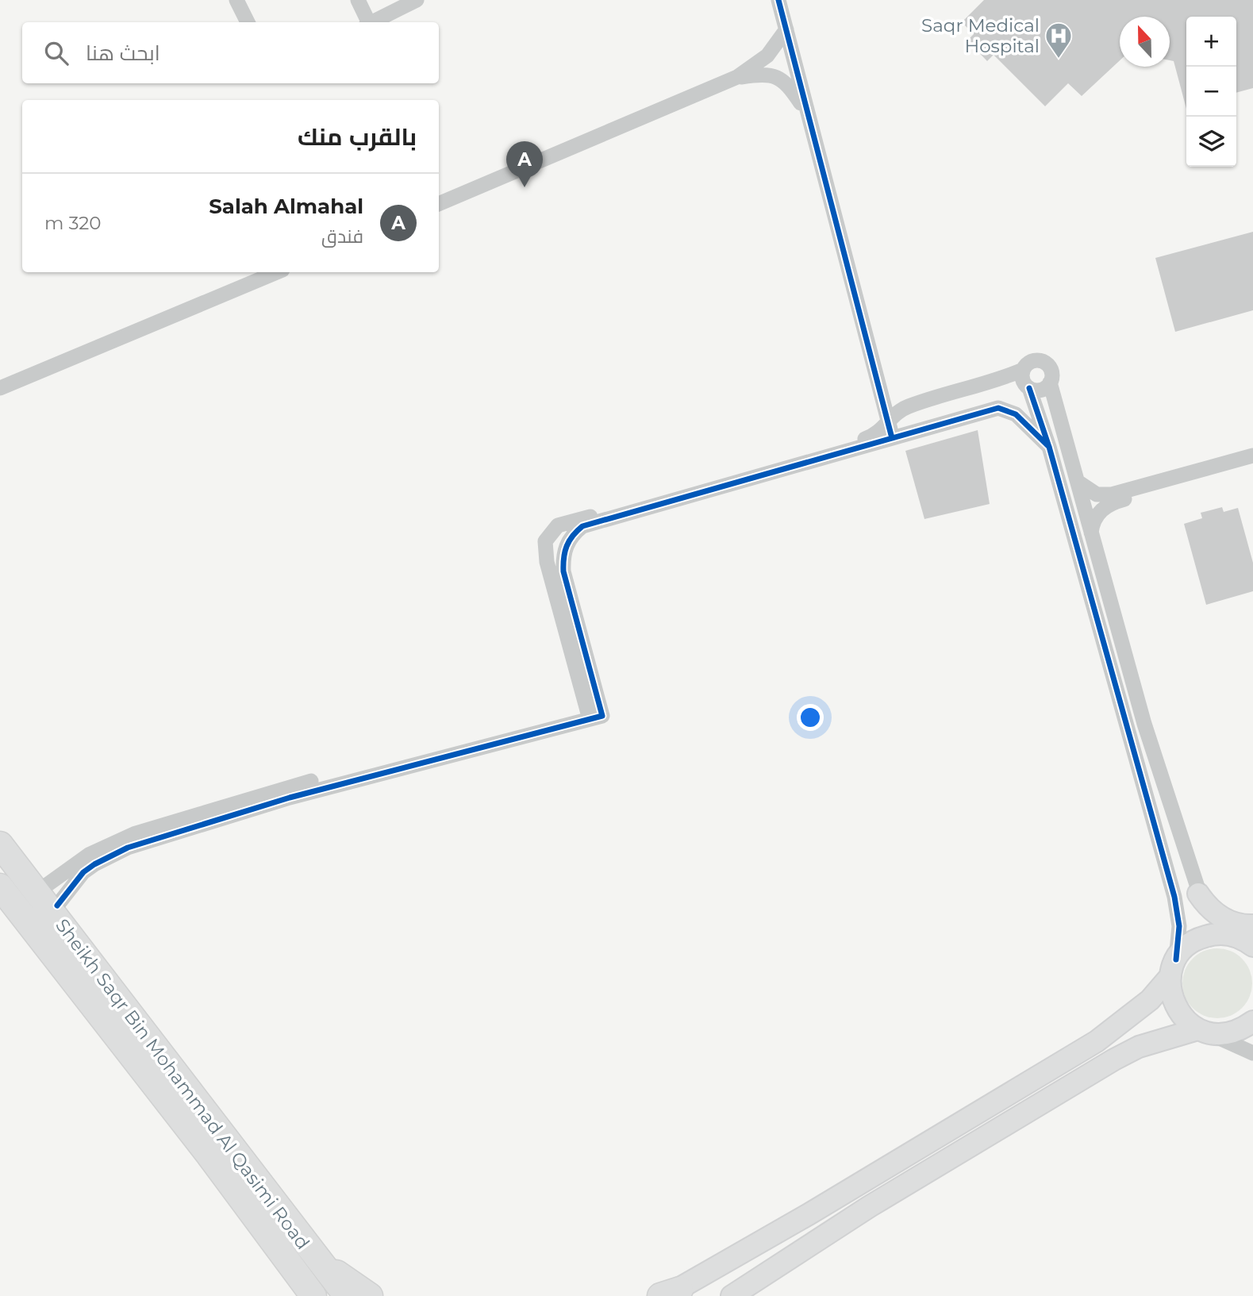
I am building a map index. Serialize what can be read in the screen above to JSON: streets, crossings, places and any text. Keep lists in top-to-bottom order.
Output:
{
  "streets": {
    "highway": ["Sheikh Saqr Bin Mohammad Al Qasimi Road"]
  },
  "places": {
    "hospital": ["Saqr Medical Hospital"]
  },
  "north": "top",
  "page": {
    "map_buttons": ["+", "−"],
    "search": "ابحث هنا",
    "heading": "بالقرب منك",
    "pins": "A",
    "list": [
      {
        "mark": "A",
        "name": "Salah Almahal",
        "note": "فندق",
        "value": "320 m"
      }
    ]
  }
}
